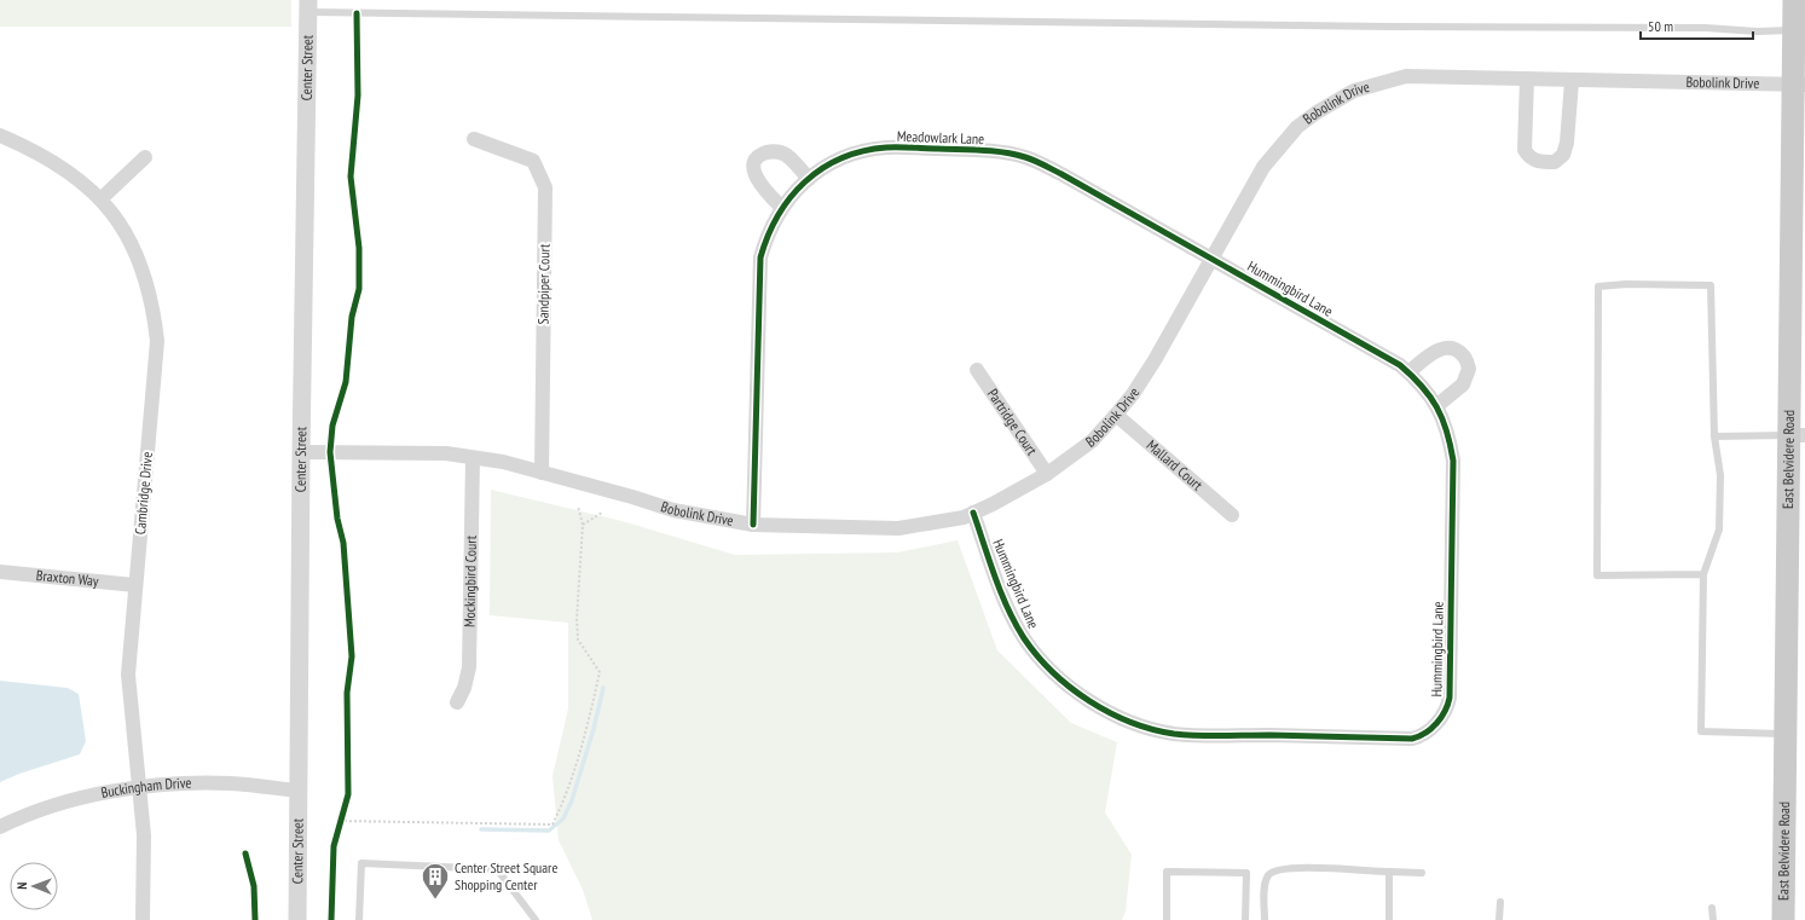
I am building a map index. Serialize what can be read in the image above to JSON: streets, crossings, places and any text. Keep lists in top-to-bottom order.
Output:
{
  "streets": {
    "main road": ["East Belvidere Road"],
    "street": [
      "Center Street",
      "Bobolink Drive",
      "Meadowlark Lane",
      "Sandpiper Court",
      "Hummingbird Lane",
      "Partridge Court",
      "Mallard Court",
      "Cambridge Drive",
      "Braxton Way",
      "Mockingbird Court",
      "Buckingham Drive"
    ]
  },
  "crossings": [
    ["Center Street", "Bobolink Drive"],
    ["Center Street", "Buckingham Drive"],
    ["Bobolink Drive", "Meadowlark Lane"],
    ["Bobolink Drive", "Sandpiper Court"],
    ["Bobolink Drive", "Hummingbird Lane"],
    ["Bobolink Drive", "Partridge Court"],
    ["Bobolink Drive", "East Belvidere Road"],
    ["Bobolink Drive", "Mallard Court"],
    ["Bobolink Drive", "Mockingbird Court"],
    ["Meadowlark Lane", "Hummingbird Lane"],
    ["Cambridge Drive", "Braxton Way"],
    ["Cambridge Drive", "Buckingham Drive"]
  ],
  "places": {
    "building": ["Center Street Square Shopping Center"]
  },
  "scale_bar": "50 m",
  "north": "left"
}
